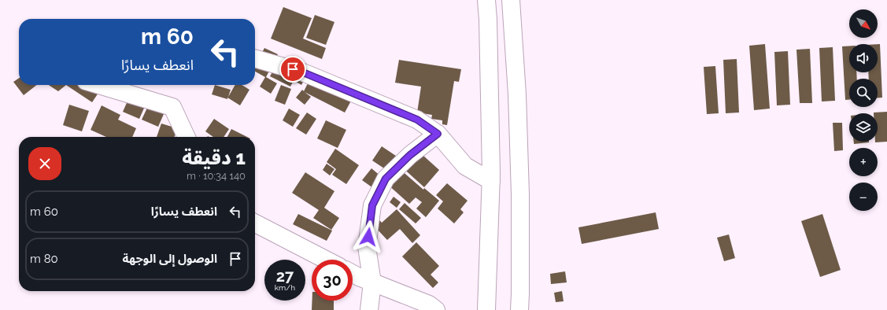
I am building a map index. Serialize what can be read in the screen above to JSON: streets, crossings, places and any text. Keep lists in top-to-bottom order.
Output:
{
  "north": "bottom right",
  "page": {
    "map_buttons": ["+", "−"],
    "turn": ["60 m", "انعطف يسارًا"],
    "heading": ["1 دقيقة", "140 m · 10:34"],
    "list": [
      {
        "name": "انعطف يسارًا",
        "value": "60 m"
      },
      {
        "name": "الوصول إلى الوجهة",
        "value": "80 m"
      }
    ],
    "speed": "27 km/h",
    "limit": "30"
  }
}
